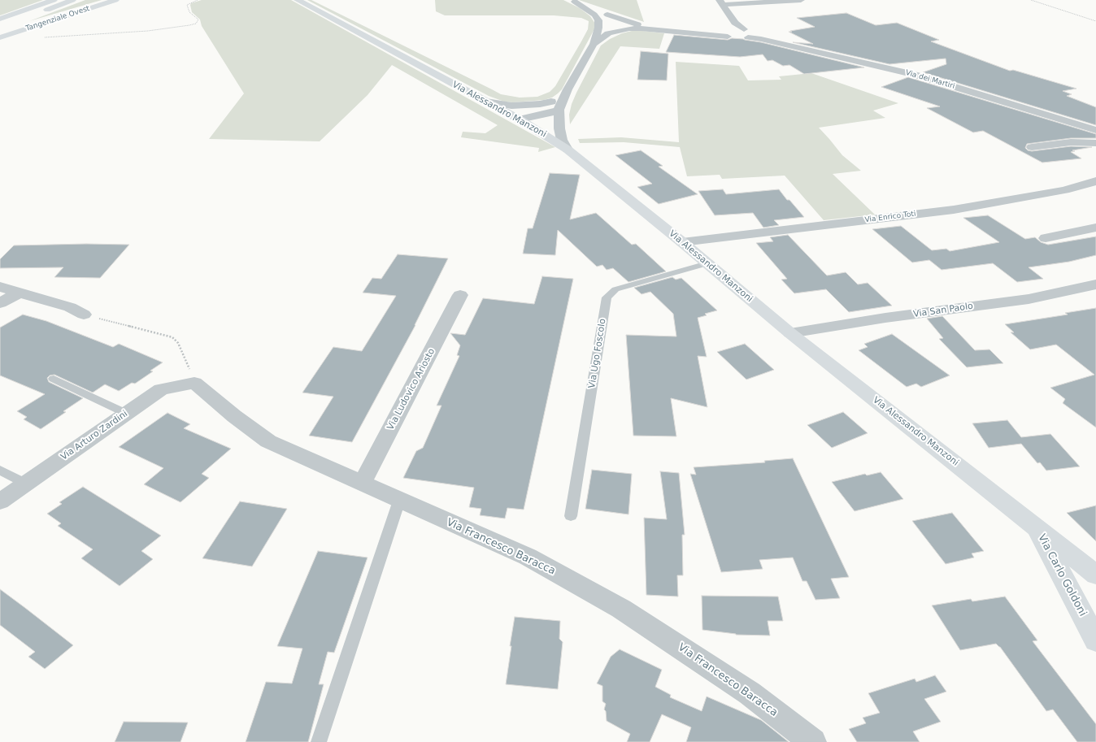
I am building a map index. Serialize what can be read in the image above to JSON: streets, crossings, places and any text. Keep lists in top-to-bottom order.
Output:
{
  "streets": {
    "main road": ["Tangenziale Ovest", "Via Alessandro Manzoni", "Via Carlo Goldoni"],
    "street": [
      "Via dei Martiri",
      "Via Enrico Toti",
      "Via San Paolo",
      "Via Ludovico Ariosto",
      "Via Arturo Zardini",
      "Via Francesco Baracca"
    ],
    "lane": ["Via Ugo Foscolo"]
  },
  "crossings": [
    ["Via Alessandro Manzoni", "Via Enrico Toti"],
    ["Via Alessandro Manzoni", "Via San Paolo"],
    ["Via Alessandro Manzoni", "Via Ugo Foscolo"],
    ["Via Alessandro Manzoni", "Via Carlo Goldoni"],
    ["Via Ludovico Ariosto", "Via Francesco Baracca"],
    ["Via Arturo Zardini", "Via Francesco Baracca"]
  ]
}
